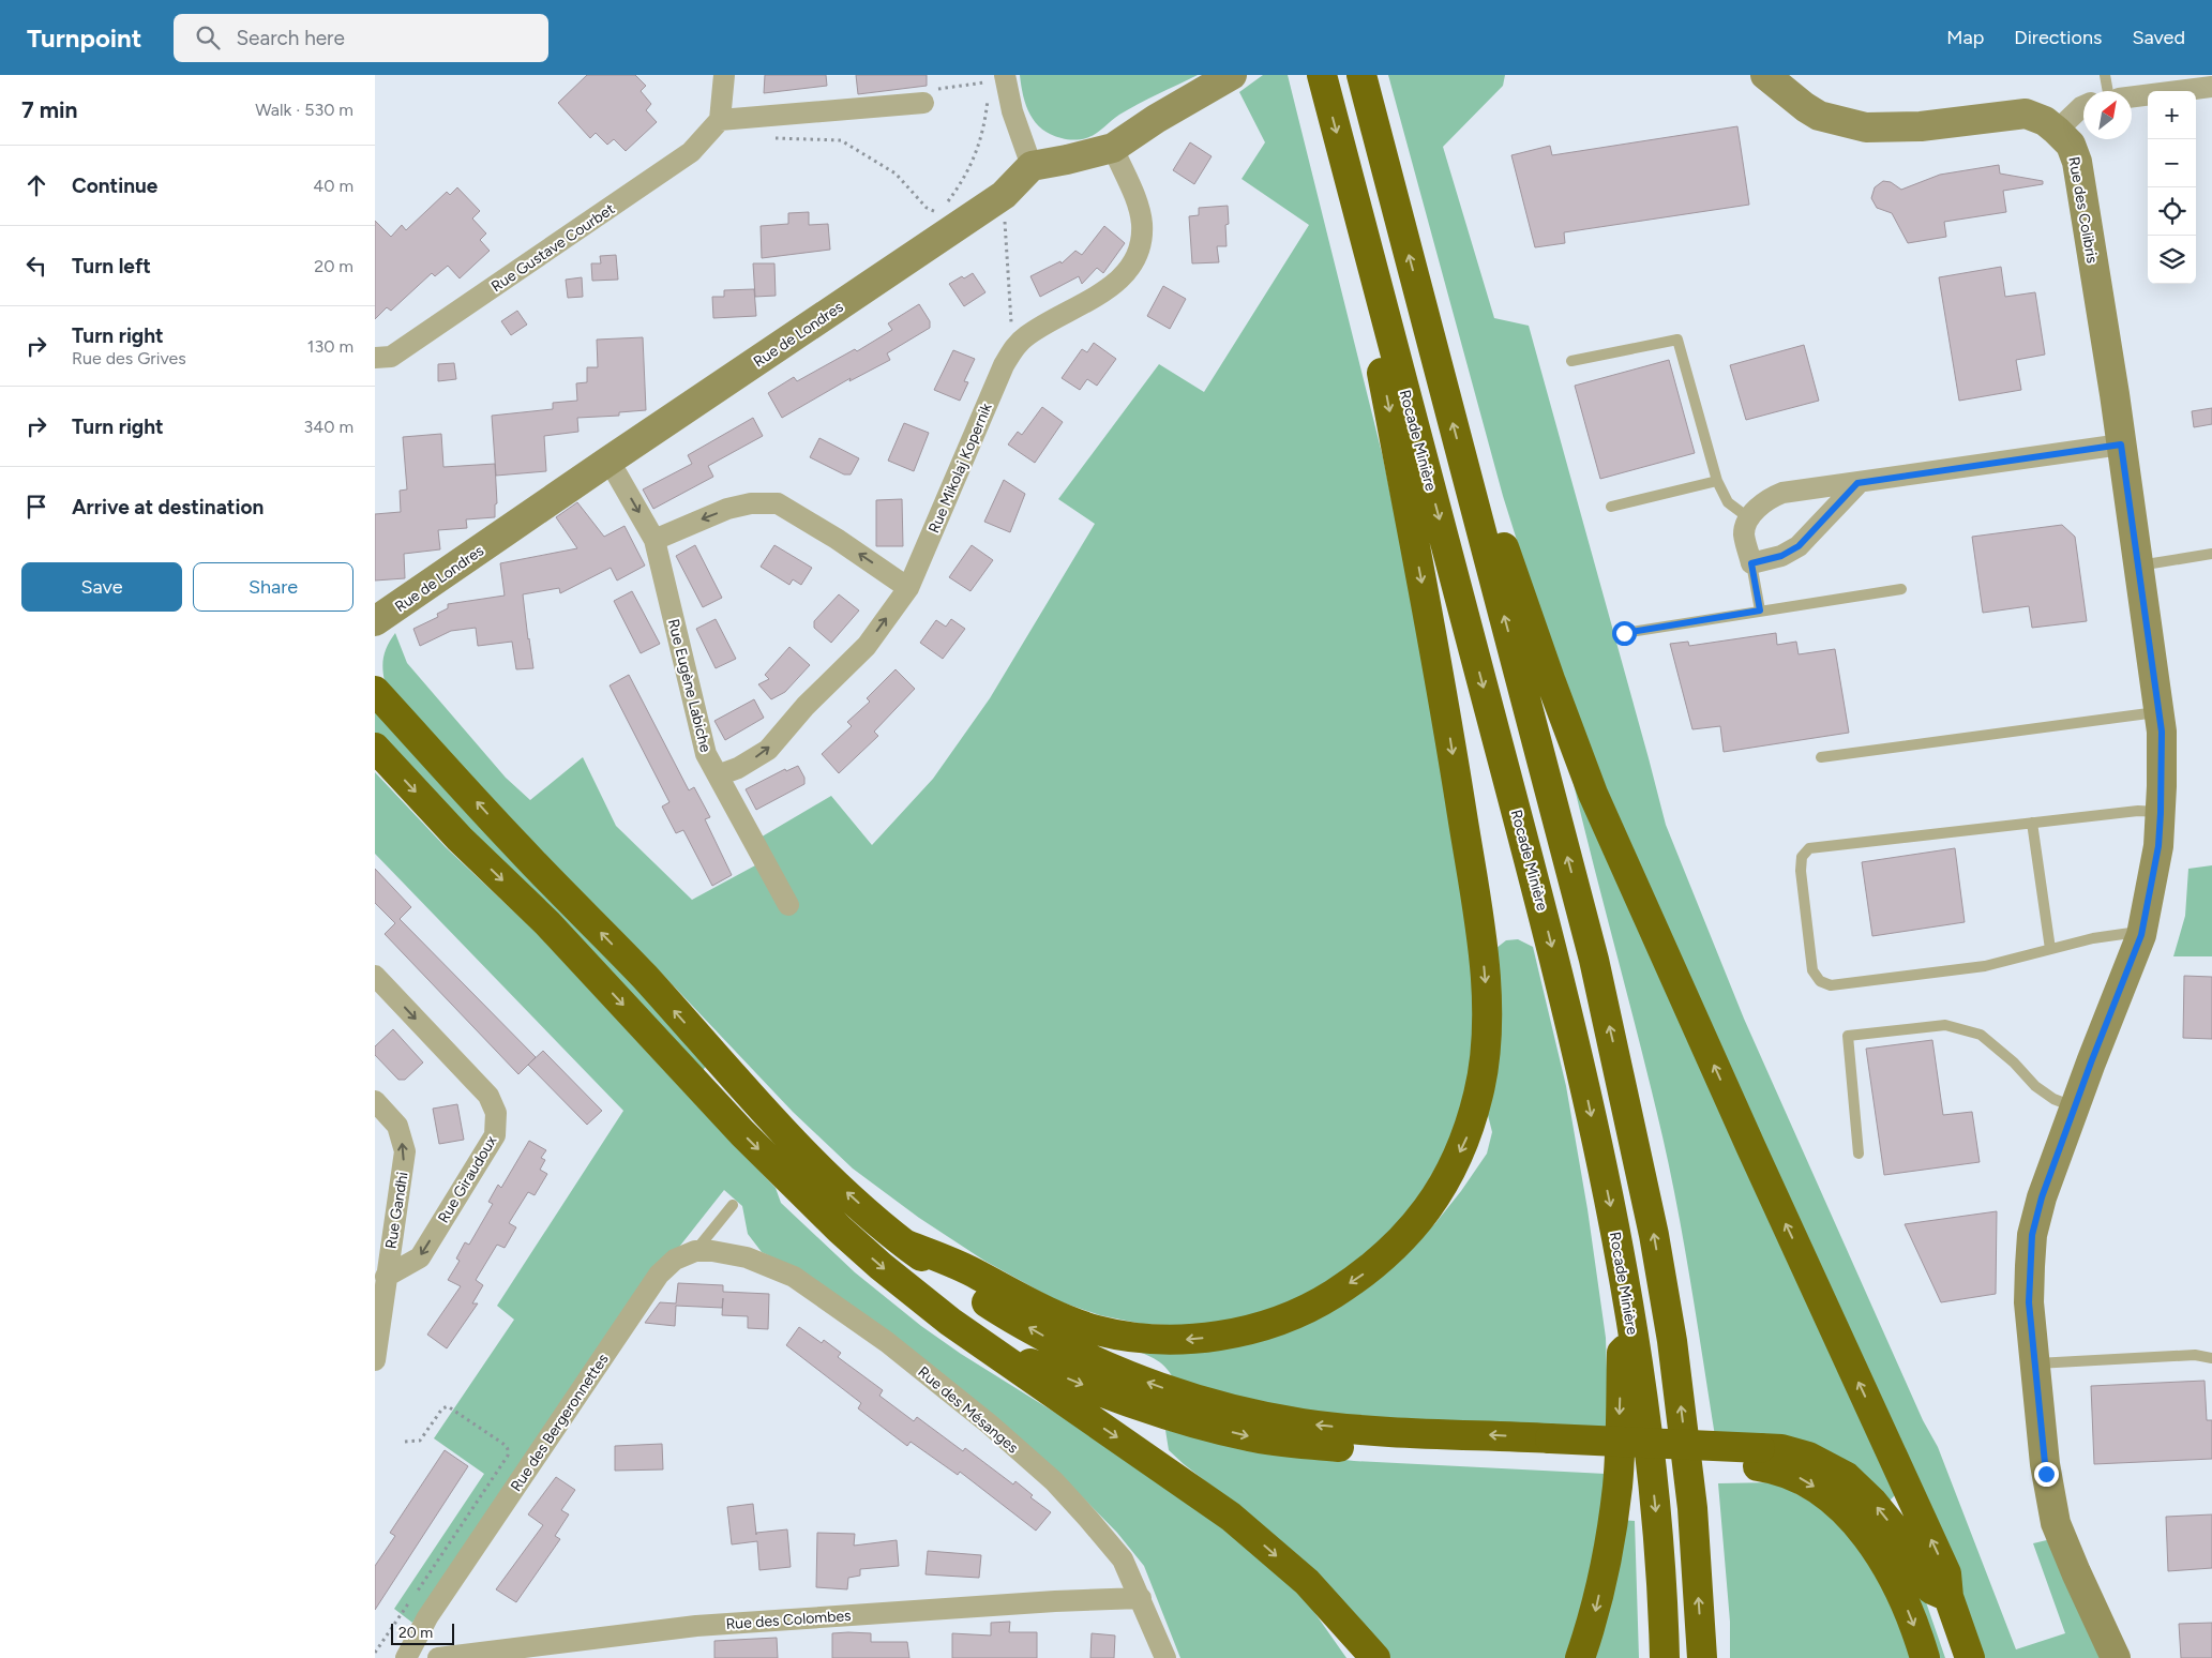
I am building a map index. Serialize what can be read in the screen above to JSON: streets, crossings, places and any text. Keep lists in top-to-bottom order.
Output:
{
  "streets": {
    "highway": ["Rocade Minière"],
    "street": [
      "Rue des Colibris",
      "Rue Gustave Courbet",
      "Rue de Londres",
      "Rue Mikolaj Kopernik",
      "Rue Eugène Labiche",
      "Rue Giraudoux",
      "Rue Gandhi",
      "Rue des Mésanges",
      "Rue des Bergeronnettes",
      "Rue des Colombes"
    ]
  },
  "crossings": [
    ["Rue de Londres", "Rue Eugène Labiche"],
    ["Rue Mikolaj Kopernik", "Rue Eugène Labiche"],
    ["Rue Giraudoux", "Rue Gandhi"],
    ["Rue des Mésanges", "Rue des Bergeronnettes"],
    ["Rue des Mésanges", "Rue des Colombes"]
  ],
  "one_way": ["Rue Gandhi"],
  "scale_bar": "20 m",
  "north": "top right",
  "page": {
    "header": "Turnpoint",
    "search": "Search here",
    "nav": ["Map", "Directions", "Saved"],
    "heading": ["7 min", "Walk · 530 m"],
    "map_buttons": ["+", "−"],
    "list": [
      ["Continue", "40 m"],
      ["Turn left", "20 m"],
      ["Turn right", "Rue des Grives", "130 m"],
      ["Turn right", "340 m"],
      "Arrive at destination"
    ],
    "buttons": ["Save", "Share"],
    "scale": "20 m"
  }
}
